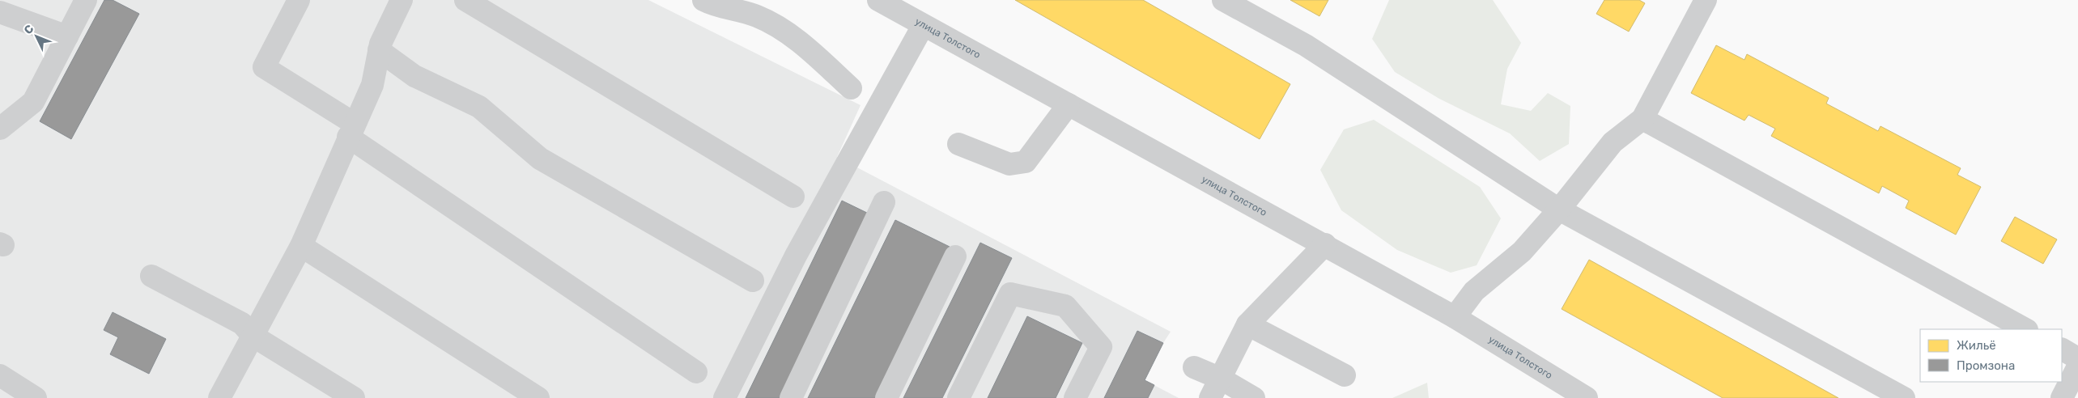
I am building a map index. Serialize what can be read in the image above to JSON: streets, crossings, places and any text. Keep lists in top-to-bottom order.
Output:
{
  "streets": {
    "street": ["улица Толстого"]
  },
  "legend": ["Жильё", "Промзона"],
  "north": "top left"
}
